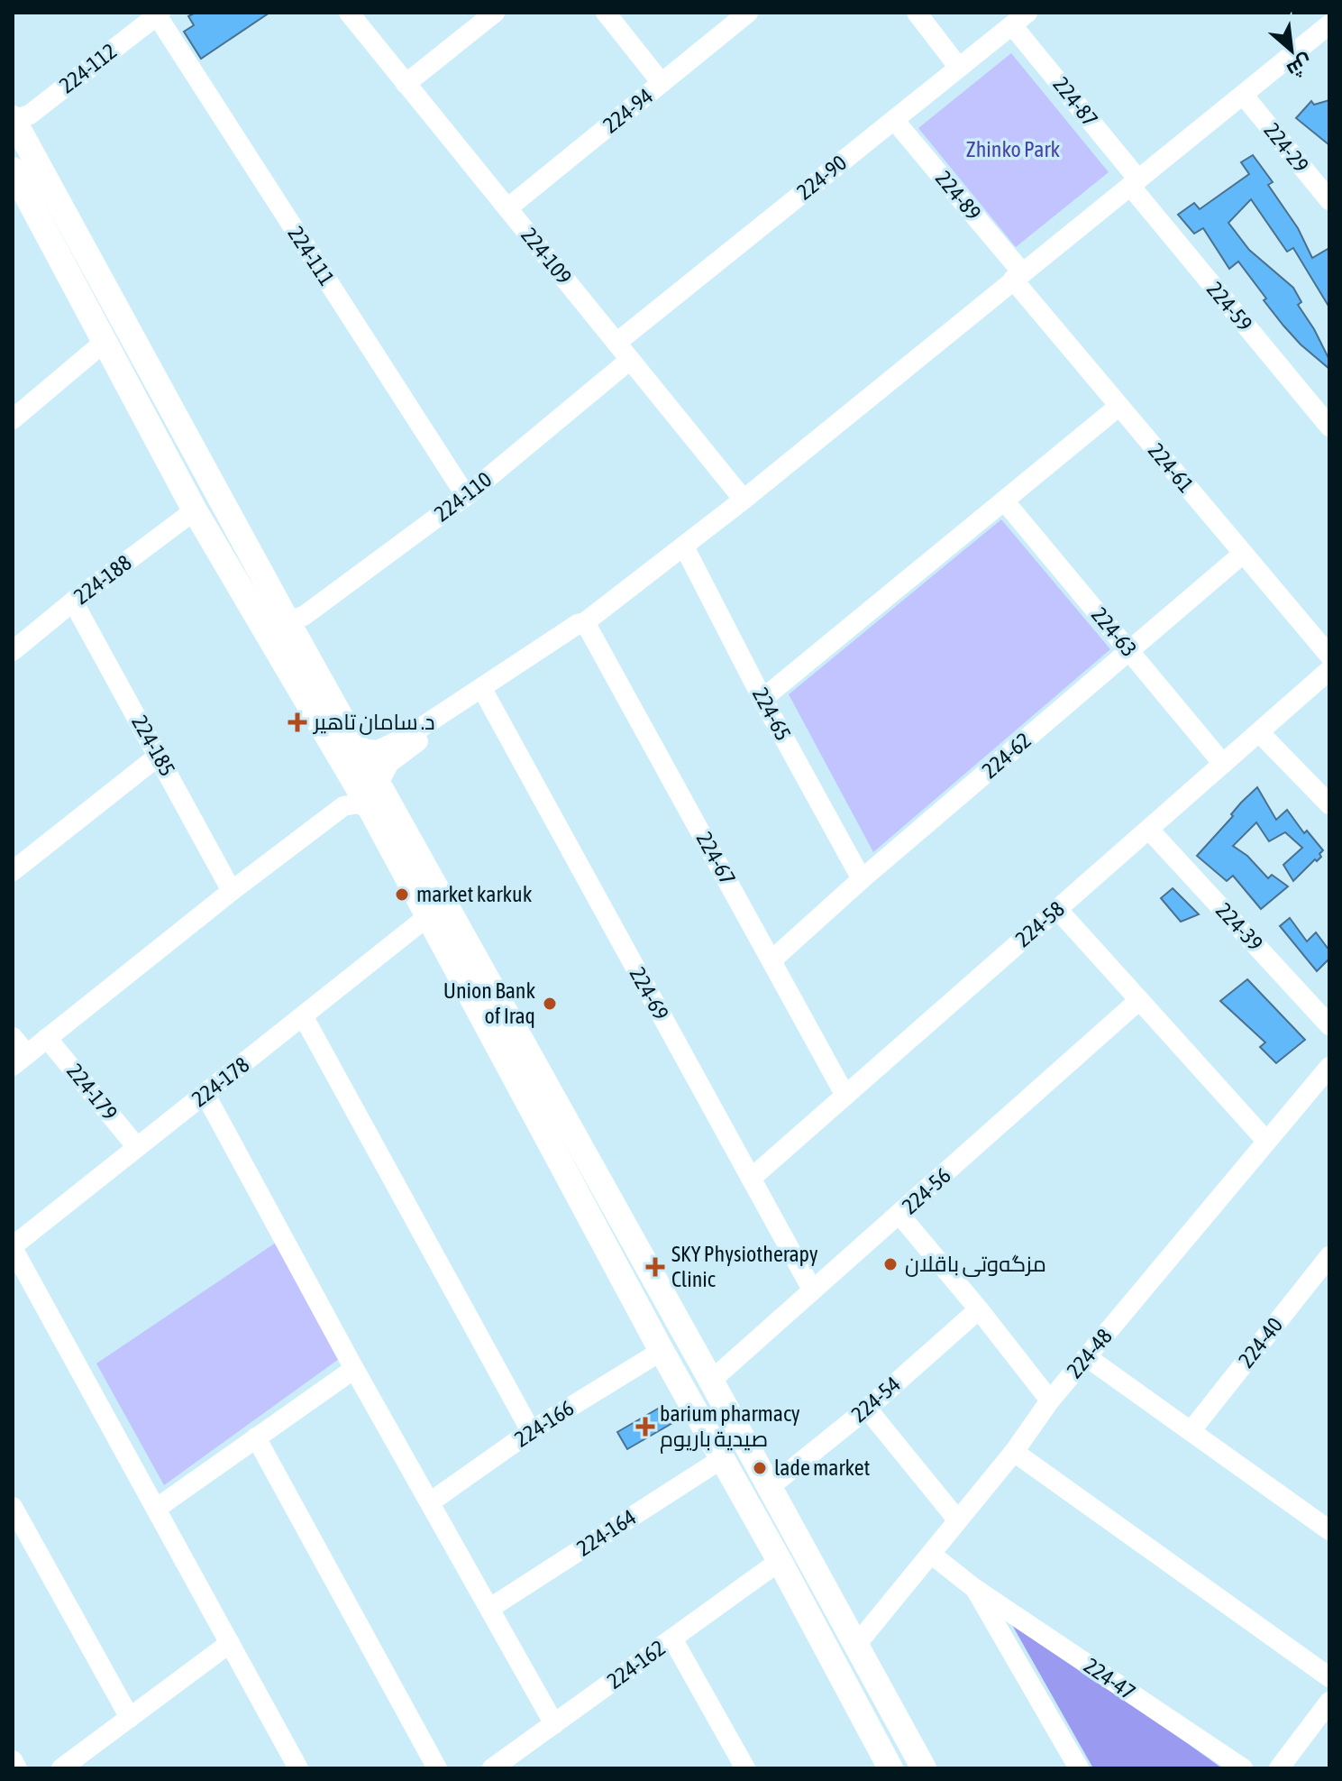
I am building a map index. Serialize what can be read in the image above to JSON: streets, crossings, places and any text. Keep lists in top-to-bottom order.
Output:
{
  "streets": {
    "street": [
      "224-112",
      "224-87",
      "224-94",
      "224-29",
      "224-90",
      "224-89",
      "224-111",
      "224-109",
      "224-59",
      "224-61",
      "224-110",
      "224-188",
      "224-63",
      "224-65",
      "224-185",
      "224-62",
      "224-67",
      "224-58",
      "224-39",
      "224-69",
      "224-178",
      "224-179",
      "224-56",
      "224-40",
      "224-48",
      "224-54",
      "224-166",
      "224-164",
      "224-162",
      "224-47"
    ]
  },
  "crossings": [
    ["224-112", "224-111"],
    ["224-87", "224-90"],
    ["224-87", "224-59"],
    ["224-94", "224-109"],
    ["224-90", "224-89"],
    ["224-90", "224-109"],
    ["224-89", "224-61"],
    ["224-111", "224-110"],
    ["224-109", "224-110"],
    ["224-61", "224-62"],
    ["224-188", "224-185"],
    ["224-63", "224-62"],
    ["224-63", "224-58"],
    ["224-65", "224-62"],
    ["224-62", "224-67"],
    ["224-67", "224-58"],
    ["224-58", "224-39"],
    ["224-58", "224-69"],
    ["224-69", "224-56"],
    ["224-178", "224-179"],
    ["224-48", "224-47"]
  ],
  "parks": ["Zhinko Park"],
  "places": {
    "health": ["د. سامان تاهیر", "SKY Physiotherapy Clinic", "barium pharmacy صيدية باريوم"],
    "other": [
      "market karkuk",
      "Union Bank of Iraq",
      "مزگه‌وتی باقلان",
      "lade market"
    ]
  },
  "north": "bottom right"
}
